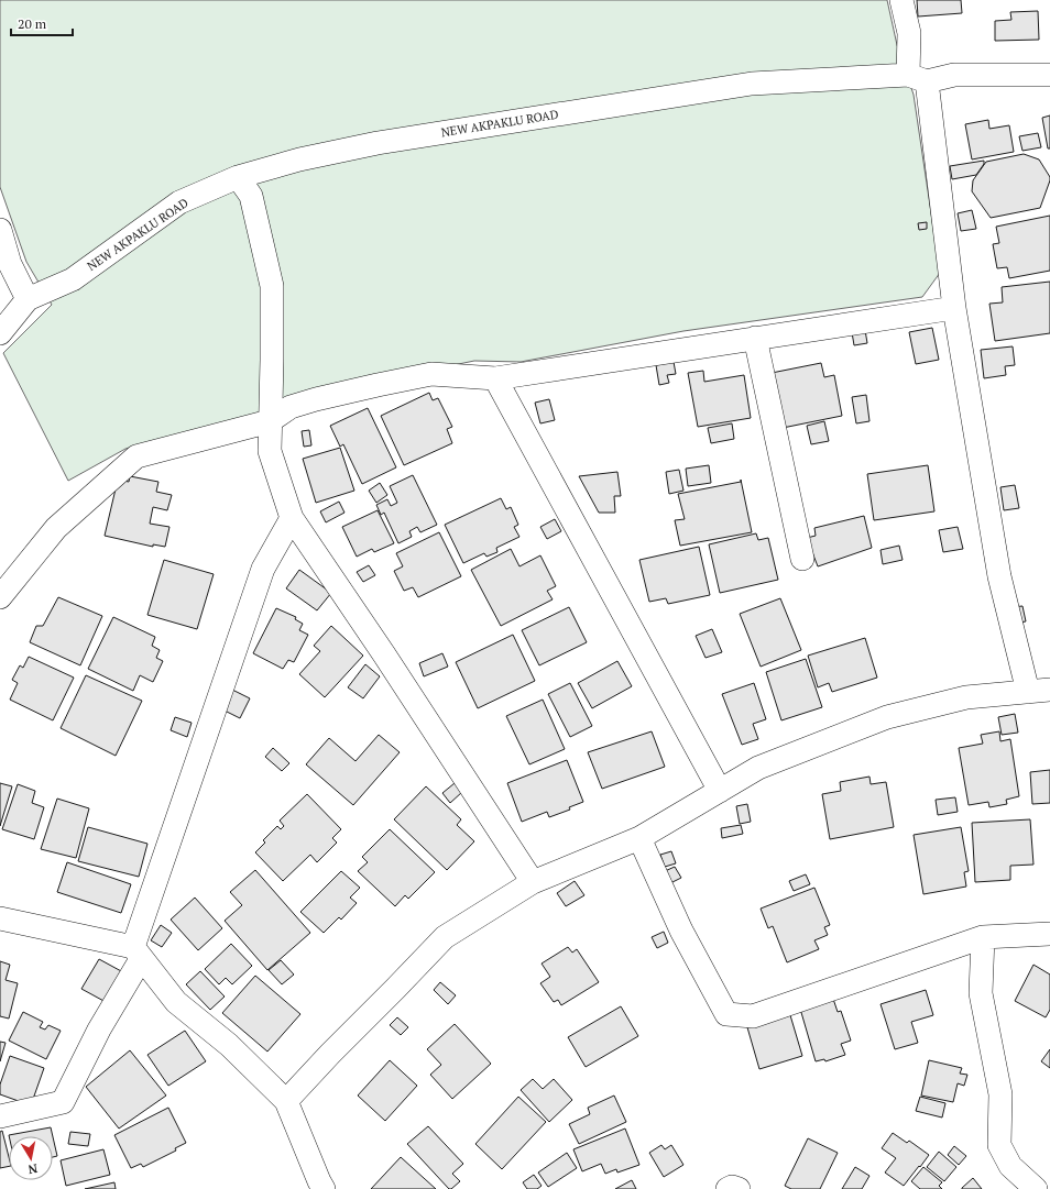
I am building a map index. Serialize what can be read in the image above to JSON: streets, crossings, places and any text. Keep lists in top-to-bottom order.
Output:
{
  "streets": {
    "street": ["NEW AKPAKLU ROAD"]
  },
  "scale_bar": "20 m",
  "north": "bottom"
}
